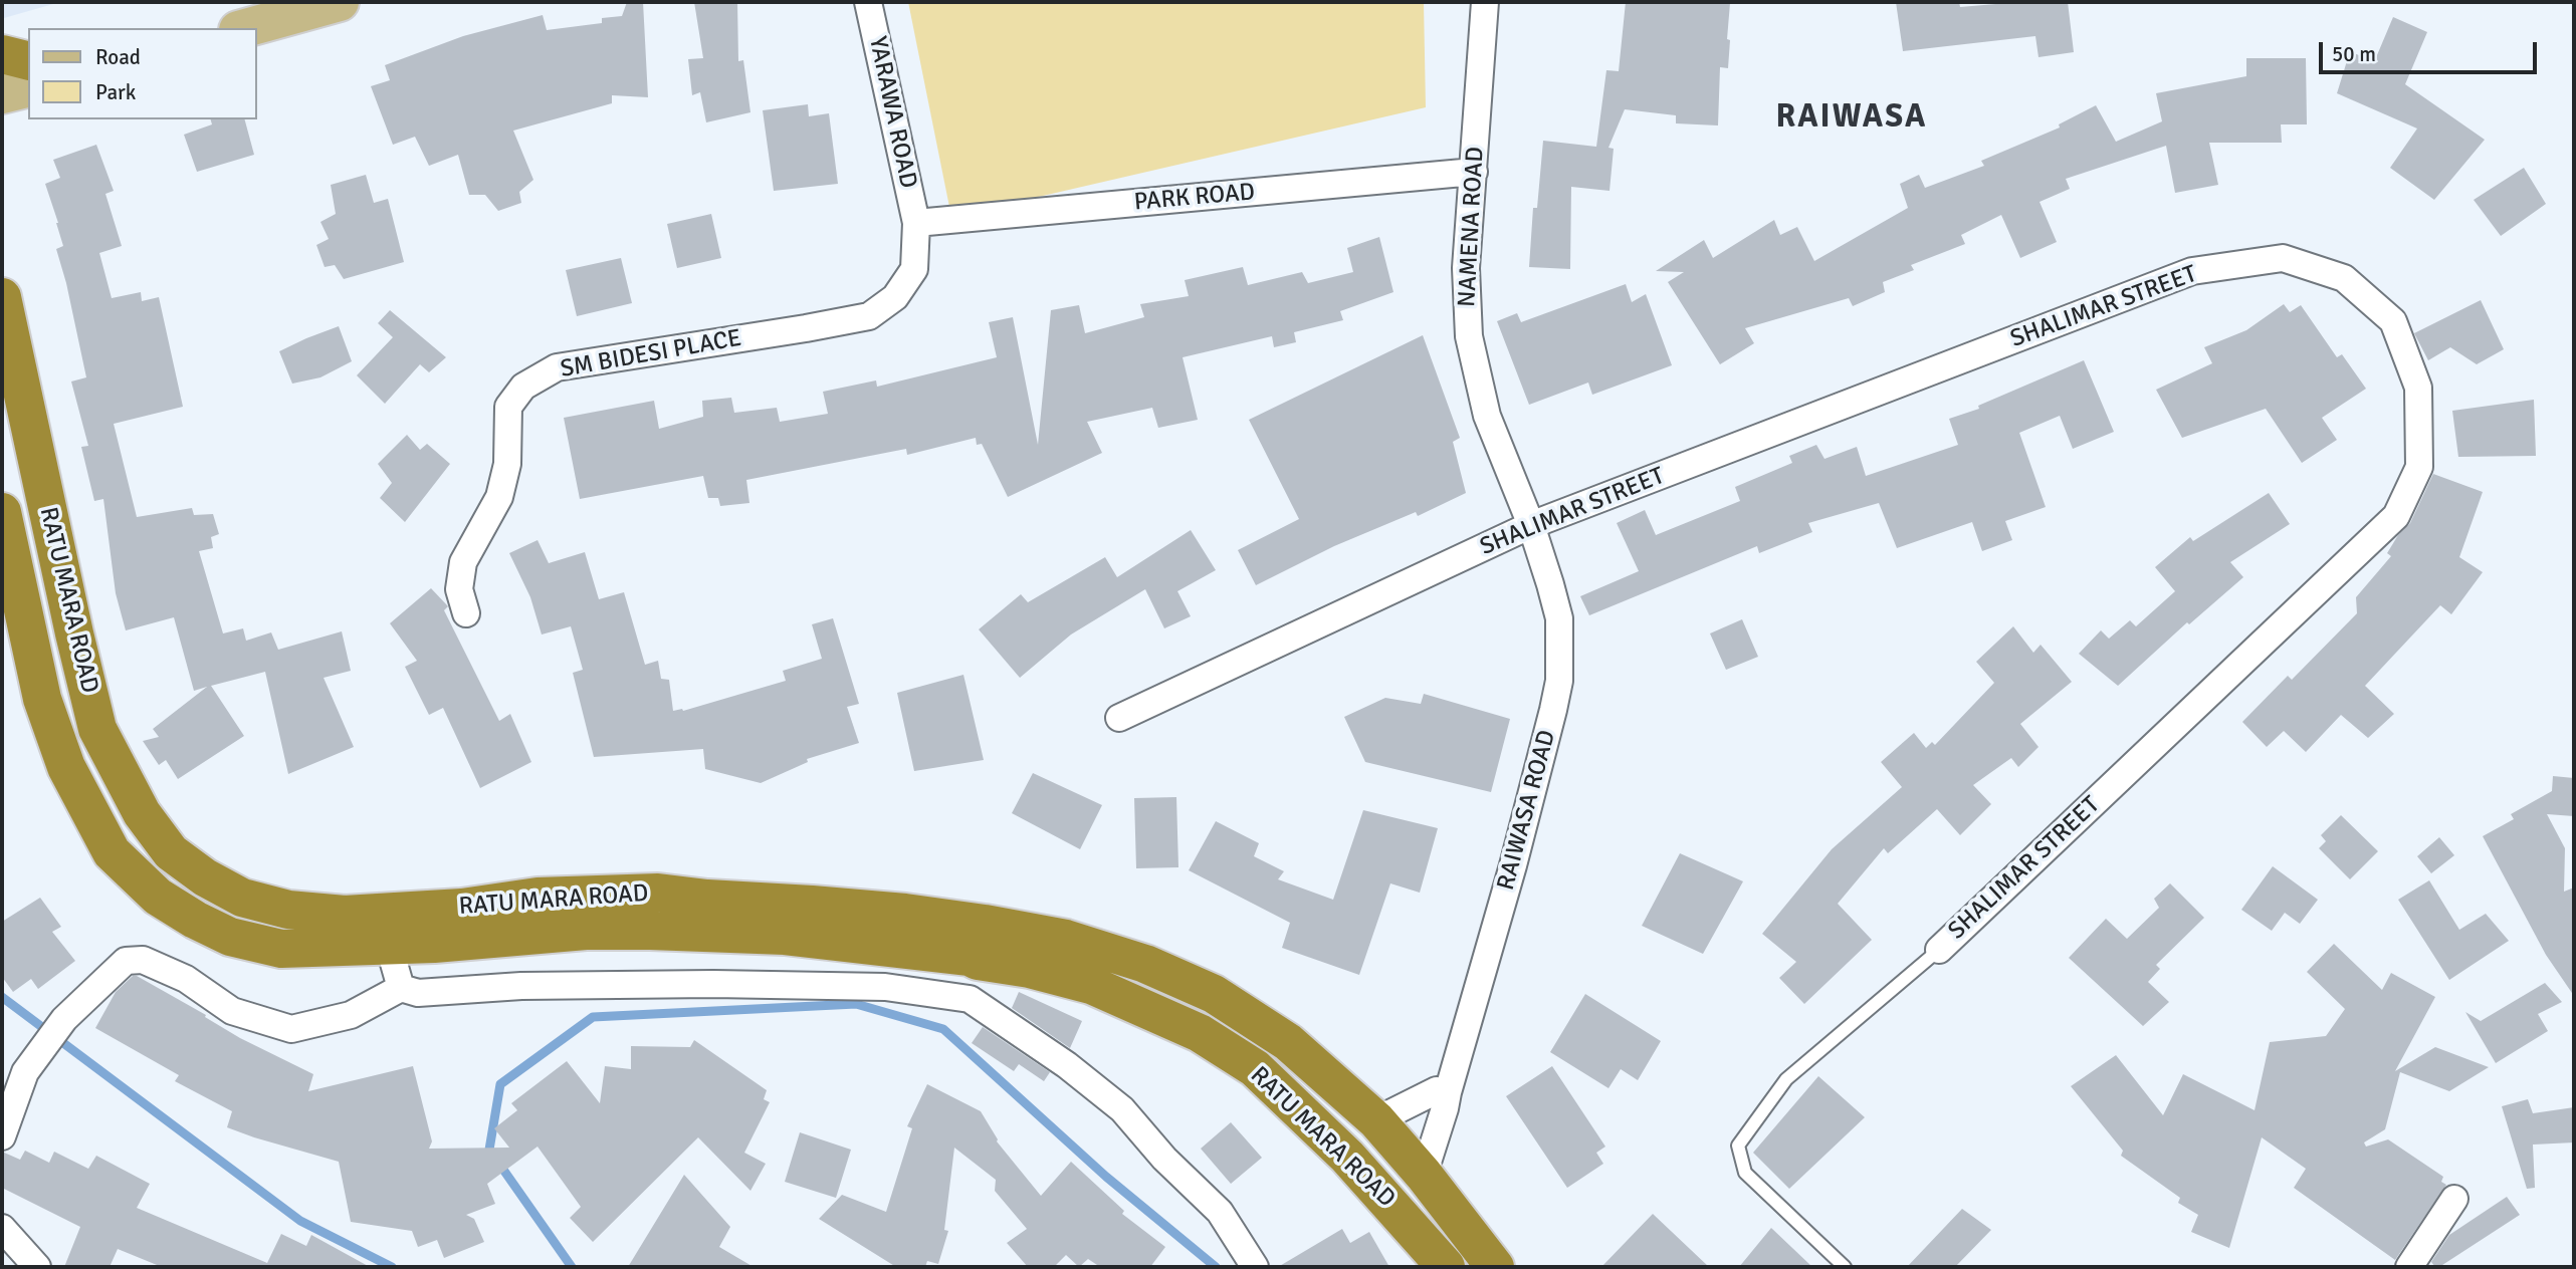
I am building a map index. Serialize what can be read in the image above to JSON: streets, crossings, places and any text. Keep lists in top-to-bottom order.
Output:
{
  "streets": {
    "highway": ["RATU MARA ROAD"],
    "street": [
      "YARAWA ROAD",
      "PARK ROAD",
      "NAMENA ROAD",
      "SHALIMAR STREET",
      "SM BIDESI PLACE",
      "RAIWASA ROAD"
    ]
  },
  "crossings": [
    ["YARAWA ROAD", "PARK ROAD"],
    ["YARAWA ROAD", "SM BIDESI PLACE"],
    ["PARK ROAD", "NAMENA ROAD"],
    ["PARK ROAD", "SM BIDESI PLACE"],
    ["NAMENA ROAD", "SHALIMAR STREET"],
    ["NAMENA ROAD", "RAIWASA ROAD"],
    ["SHALIMAR STREET", "RAIWASA ROAD"],
    ["RATU MARA ROAD", "RAIWASA ROAD"]
  ],
  "districts": ["RAIWASA"],
  "legend": ["Road", "Park"],
  "scale_bar": "50 m"
}
